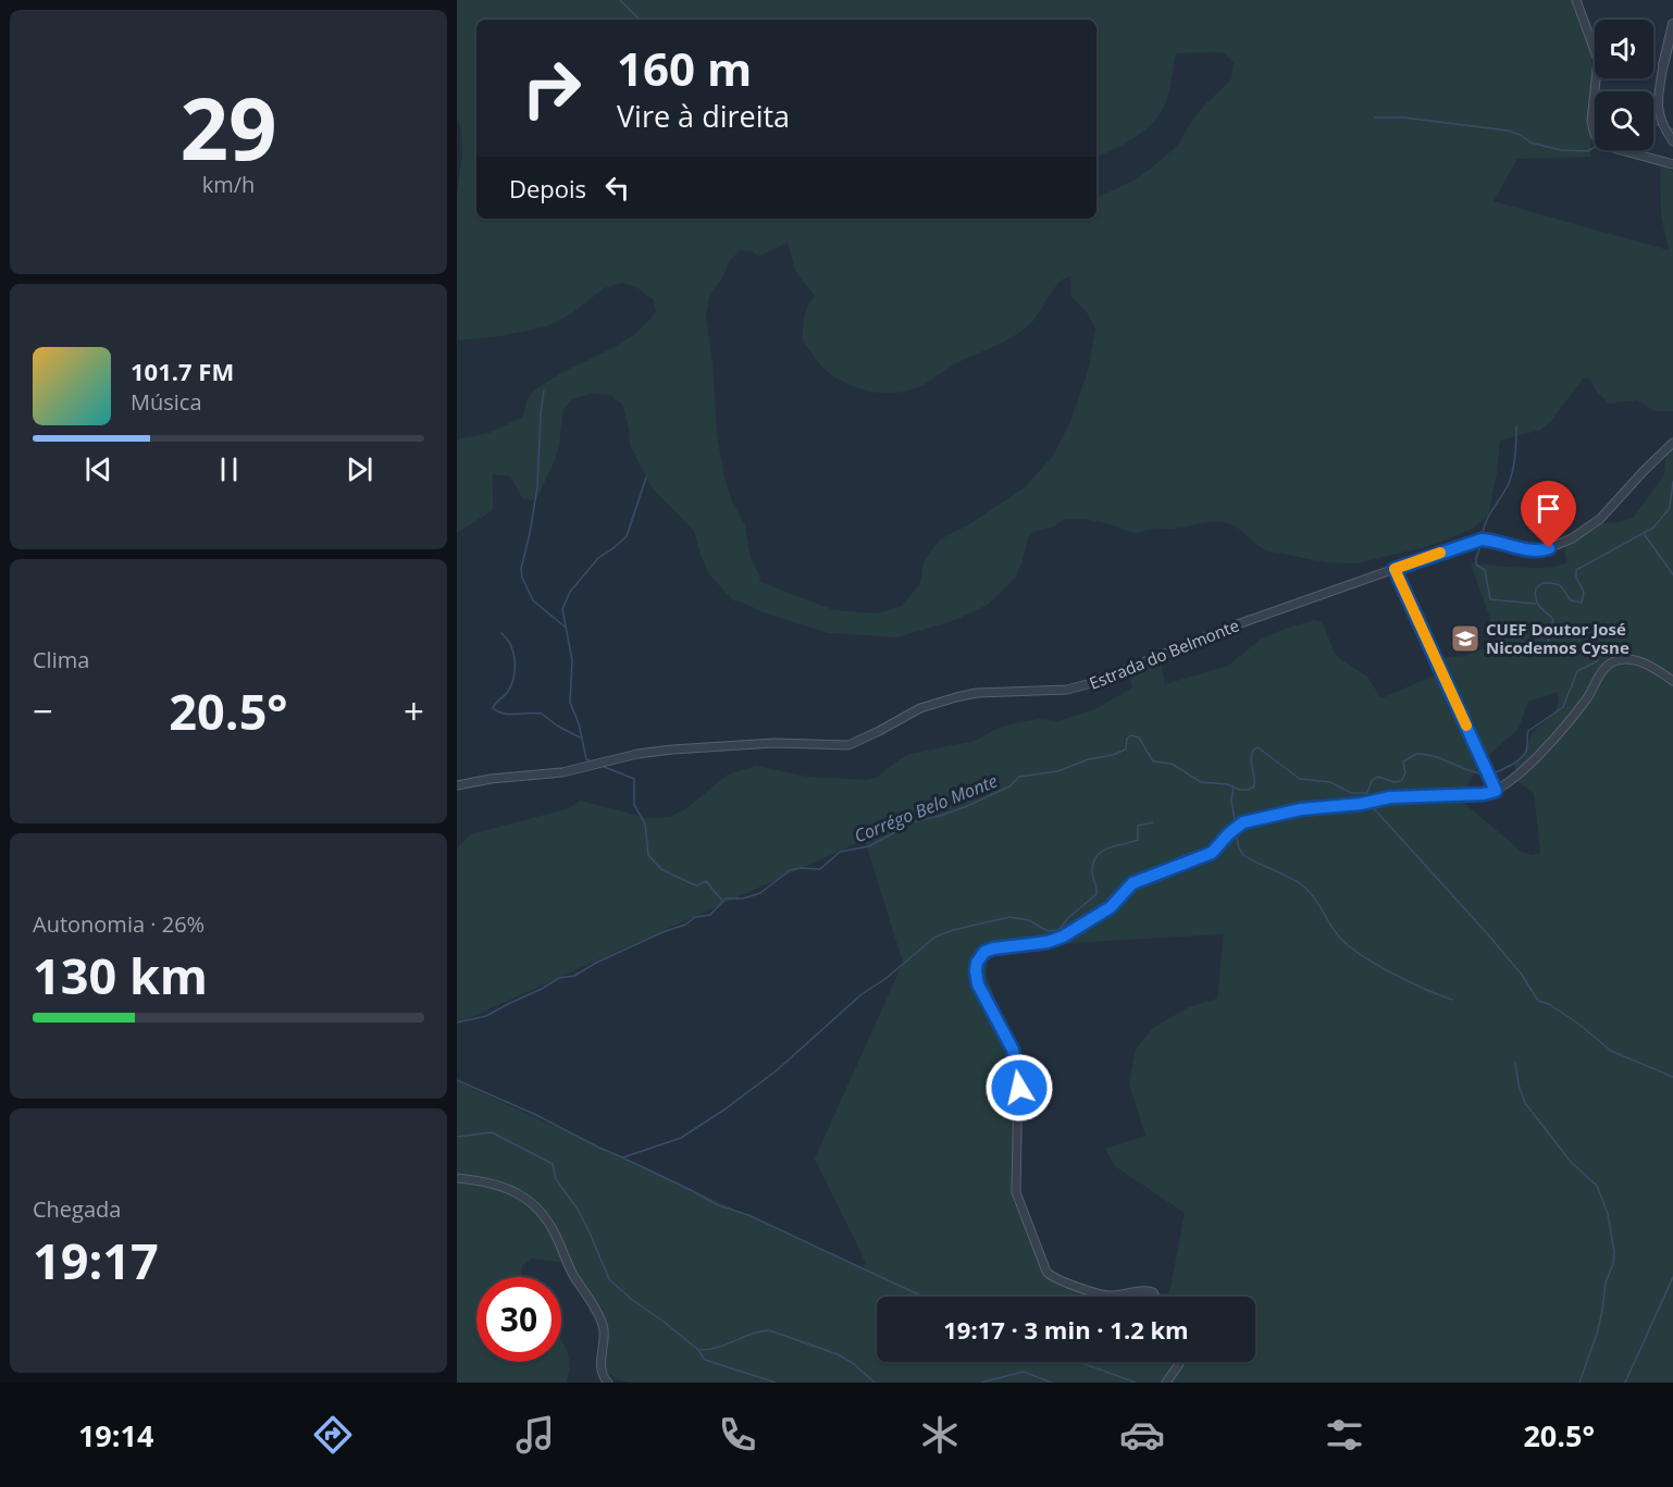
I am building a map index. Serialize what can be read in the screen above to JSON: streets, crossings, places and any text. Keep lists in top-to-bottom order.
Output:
{
  "streets": {
    "street": ["Estrada do Belmonte"]
  },
  "water": ["Corrégo Belo Monte"],
  "places": {
    "school or university": ["CUEF Doutor José Nicodemos Cysne"]
  },
  "page": {
    "tile": [
      ["29", "km/h"],
      "Clima",
      ["Autonomia · 26%", "130 km"],
      ["Chegada", "19:17"]
    ],
    "turn": ["160 m", "Vire à direita"],
    "then": "Depois",
    "song": ["101.7 FM", "Música"],
    "heat": ["−", "20.5°", "+"],
    "limit": "30",
    "trip": "19:17 · 3 min · 1.2 km",
    "tabs": ["19:14", "20.5°"]
  }
}
